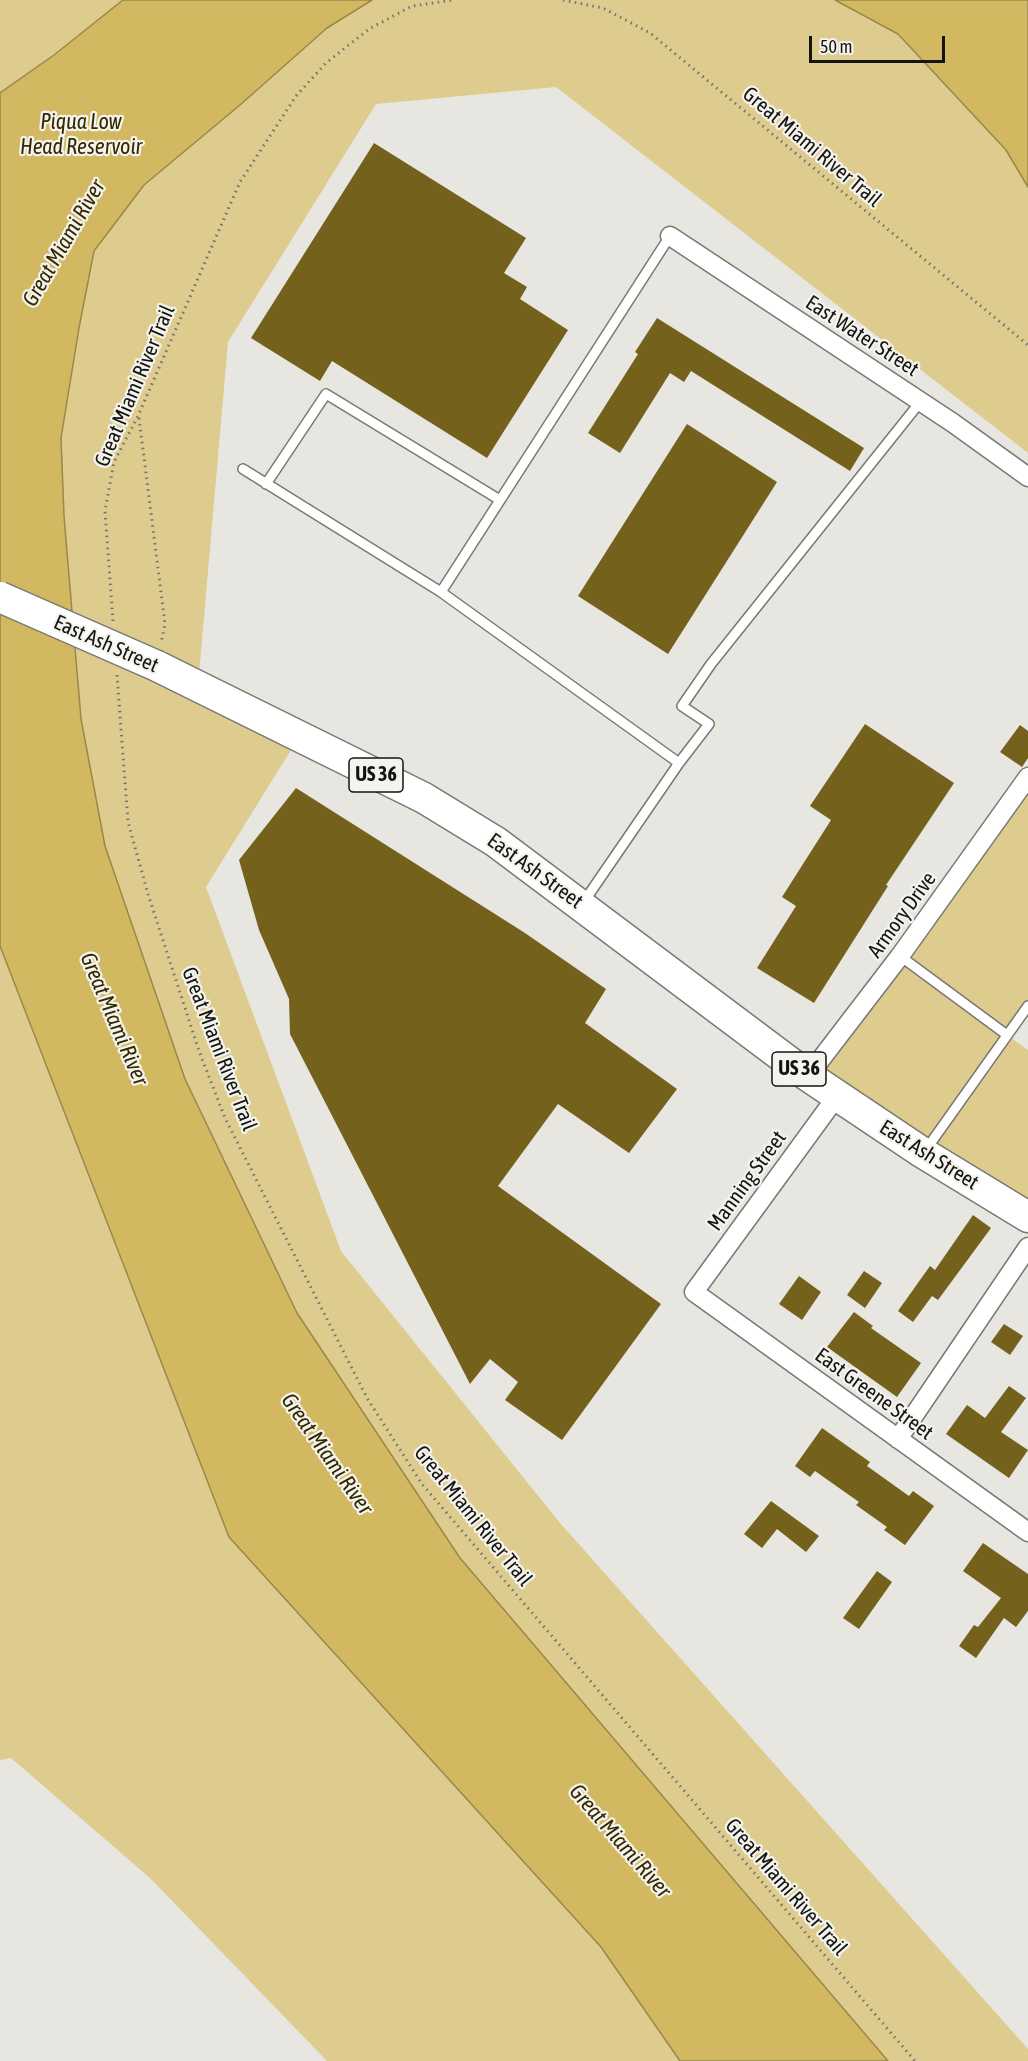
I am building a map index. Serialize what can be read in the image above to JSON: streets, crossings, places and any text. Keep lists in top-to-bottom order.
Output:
{
  "streets": {
    "main road": ["East Ash Street", "US 36"],
    "street": [
      "East Water Street",
      "Armory Drive",
      "Manning Street",
      "East Greene Street"
    ],
    "path": ["Great Miami River Trail"]
  },
  "crossings": [
    ["East Ash Street", "Armory Drive"],
    ["East Ash Street", "Manning Street"],
    ["Manning Street", "East Greene Street"]
  ],
  "water": ["Piqua Low Head Reservoir", "Great Miami River"],
  "scale_bar": "50 m"
}
